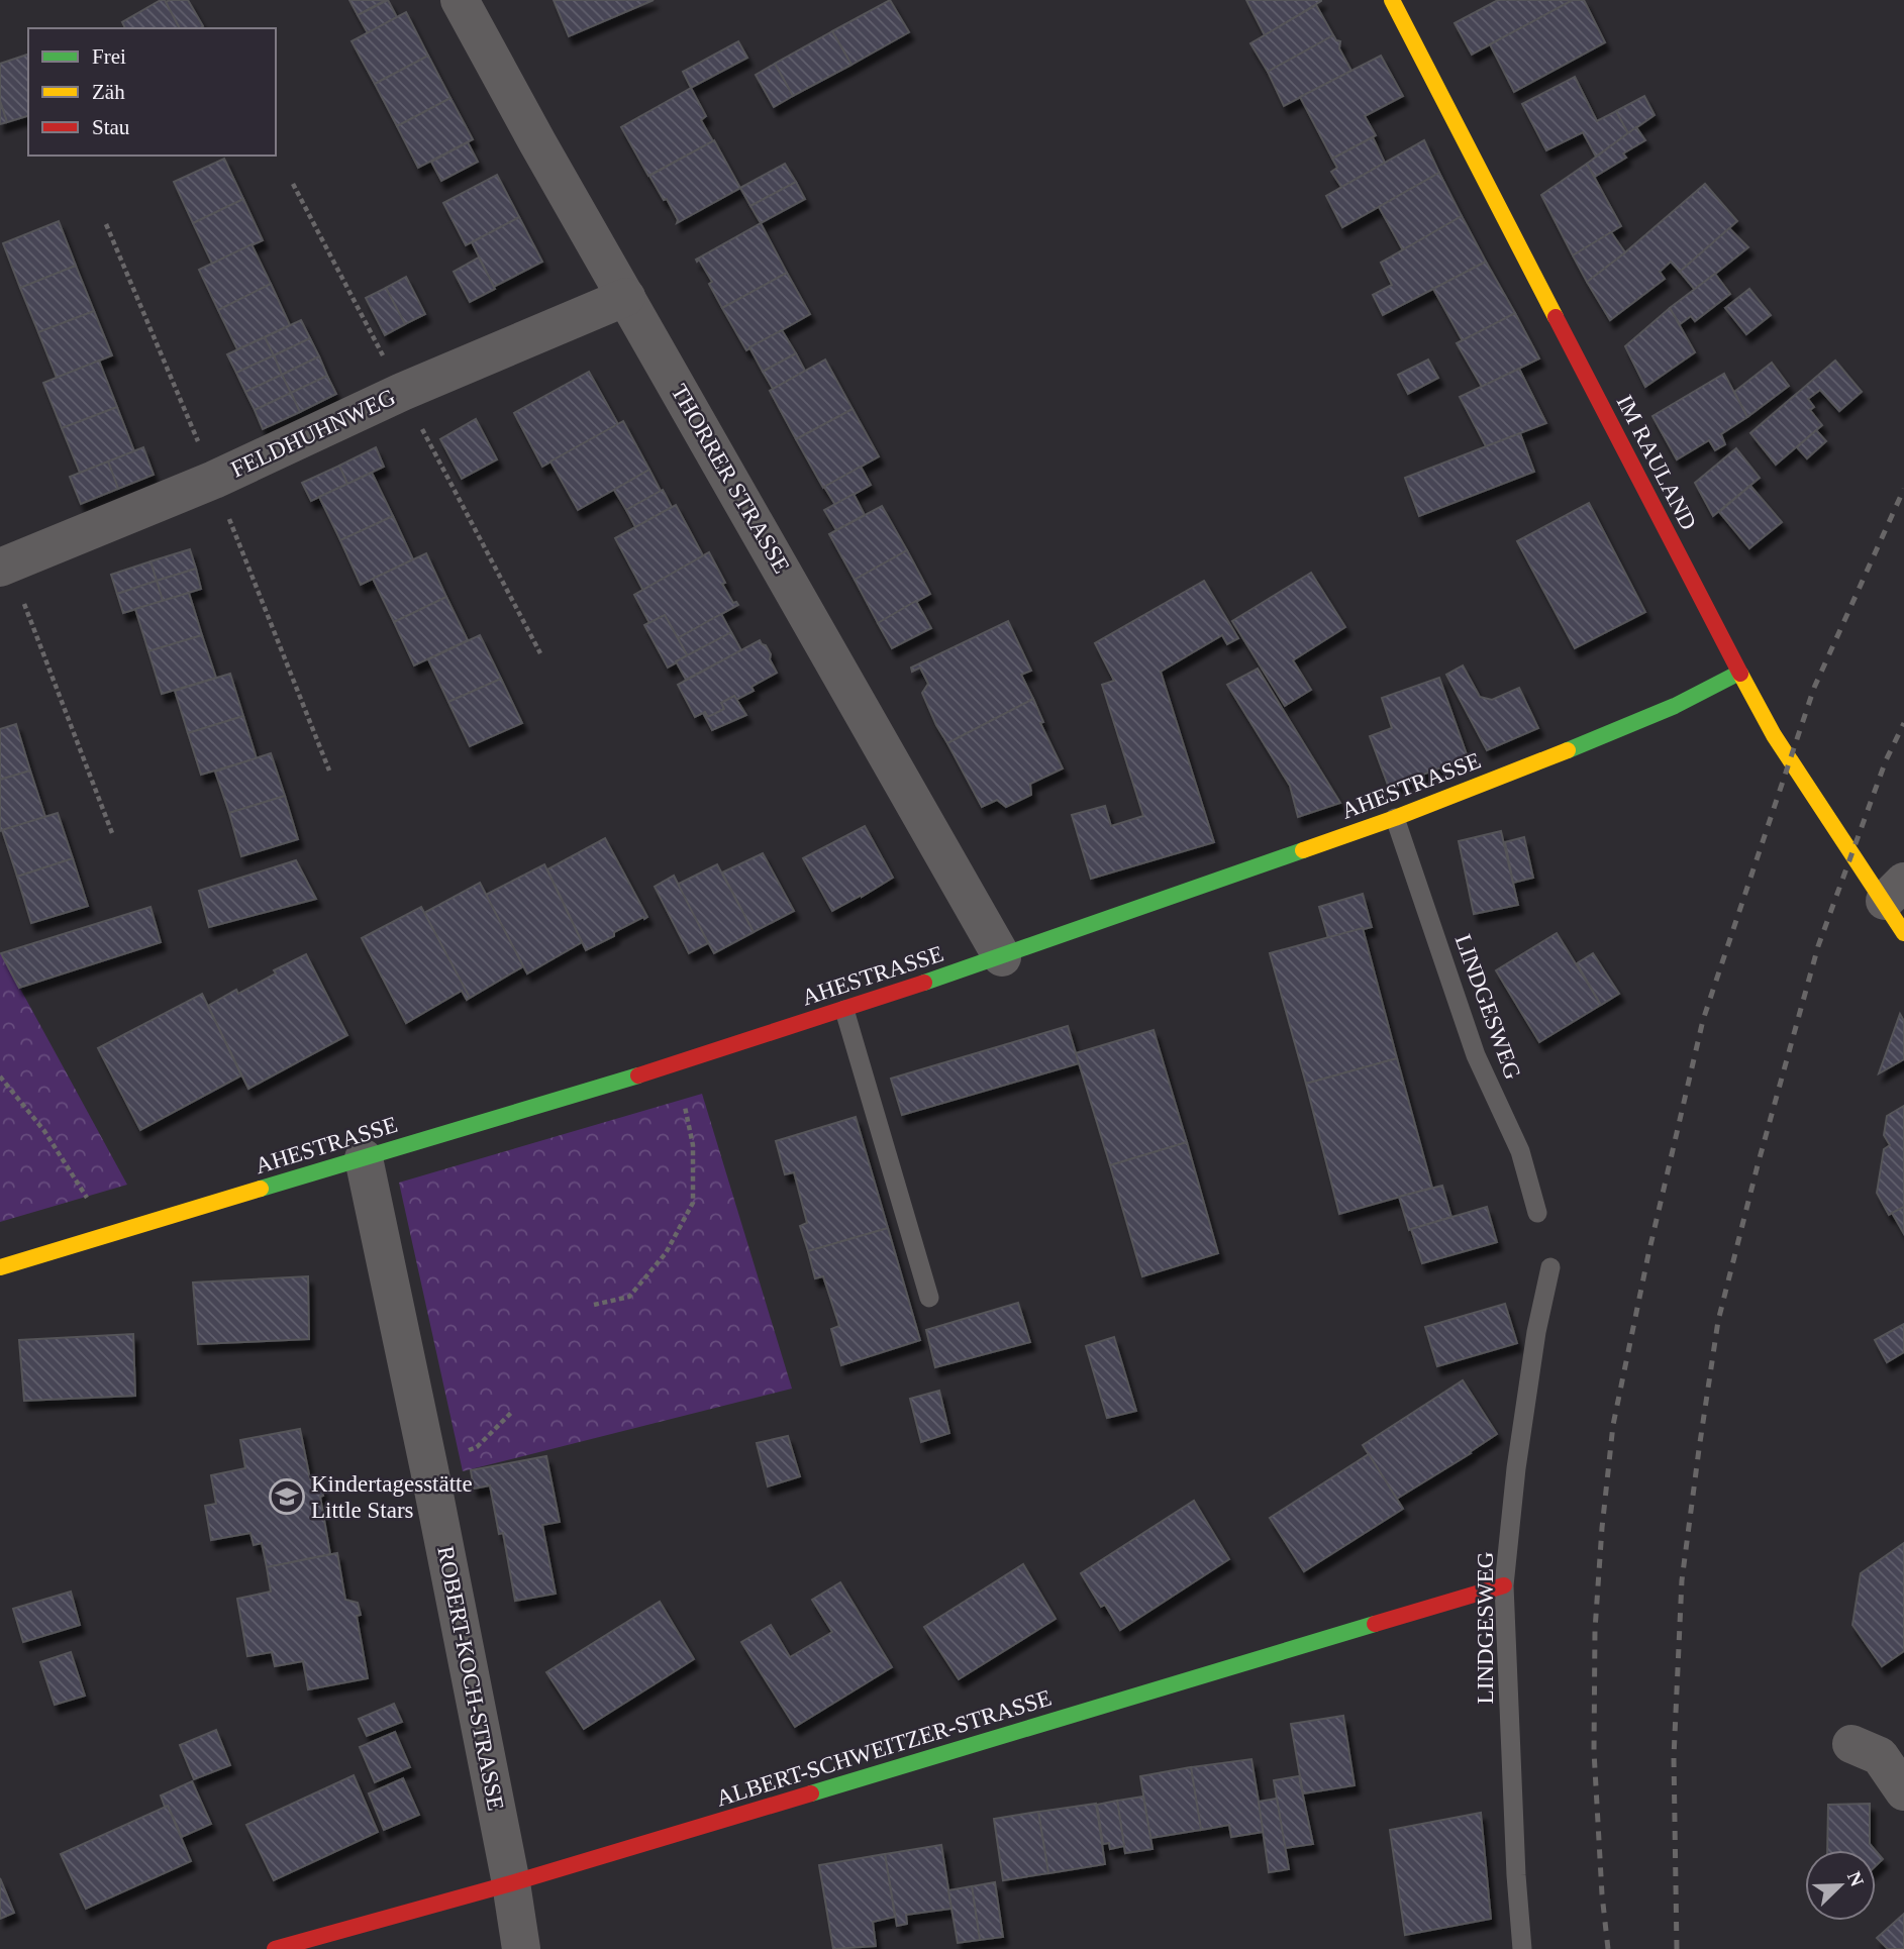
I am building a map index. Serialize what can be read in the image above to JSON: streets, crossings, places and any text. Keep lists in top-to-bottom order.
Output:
{
  "streets": {
    "street": [
      "FELDHUHNWEG",
      "IM RAULAND",
      "THORRER STRASSE",
      "AHESTRASSE",
      "ROBERT-KOCH-STRASSE",
      "ALBERT-SCHWEITZER-STRASSE"
    ],
    "lane": ["LINDGESWEG"]
  },
  "crossings": [
    ["FELDHUHNWEG", "THORRER STRASSE"],
    ["IM RAULAND", "AHESTRASSE"],
    ["THORRER STRASSE", "AHESTRASSE"],
    ["AHESTRASSE", "LINDGESWEG"],
    ["AHESTRASSE", "ROBERT-KOCH-STRASSE"],
    ["LINDGESWEG", "ALBERT-SCHWEITZER-STRASSE"],
    ["ROBERT-KOCH-STRASSE", "ALBERT-SCHWEITZER-STRASSE"]
  ],
  "places": {
    "school or university": ["Kindertagesstätte Little Stars"]
  },
  "legend": ["Frei", "Zäh", "Stau"],
  "north": "top right"
}
